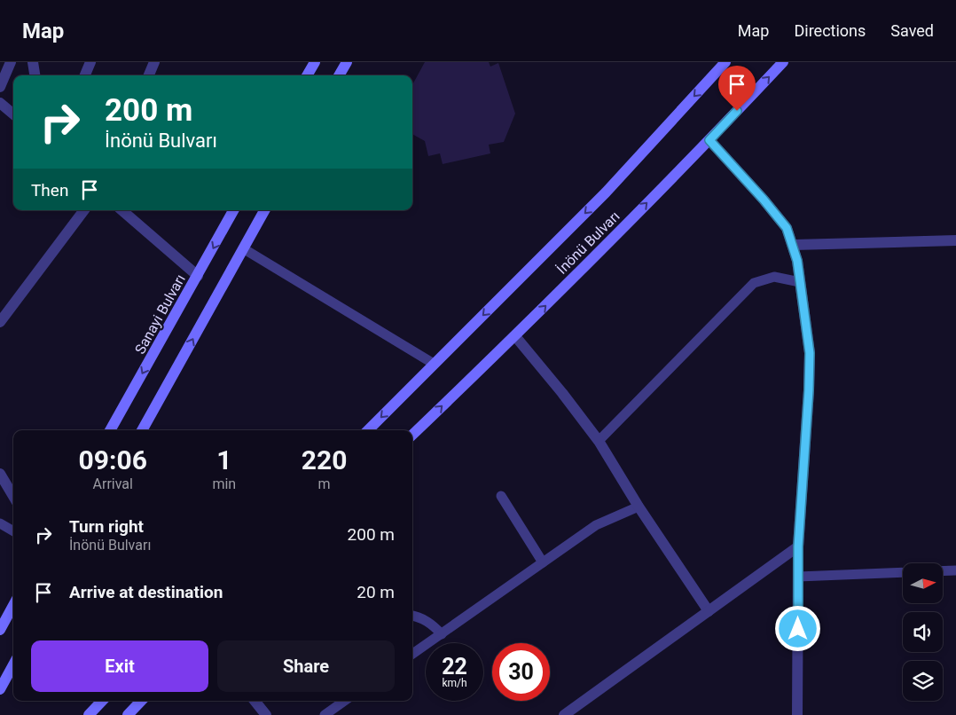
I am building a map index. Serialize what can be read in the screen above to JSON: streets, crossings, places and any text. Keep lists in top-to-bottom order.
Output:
{
  "streets": {
    "street": ["İnönü Bulvarı", "Sanayi Bulvarı"]
  },
  "north": "right",
  "page": {
    "header": "Map",
    "nav": ["Map", "Directions", "Saved"],
    "turn": ["200 m", "İnönü Bulvarı"],
    "then": "Then",
    "eta": [
      "09:06",
      "Arrival",
      "1",
      "min",
      "220",
      "m"
    ],
    "list": [
      {
        "name": "Turn right",
        "note": "İnönü Bulvarı",
        "value": "200 m"
      },
      {
        "name": "Arrive at destination",
        "value": "20 m"
      }
    ],
    "buttons": ["Exit", "Share"],
    "speed": "22 km/h",
    "limit": "30"
  }
}
